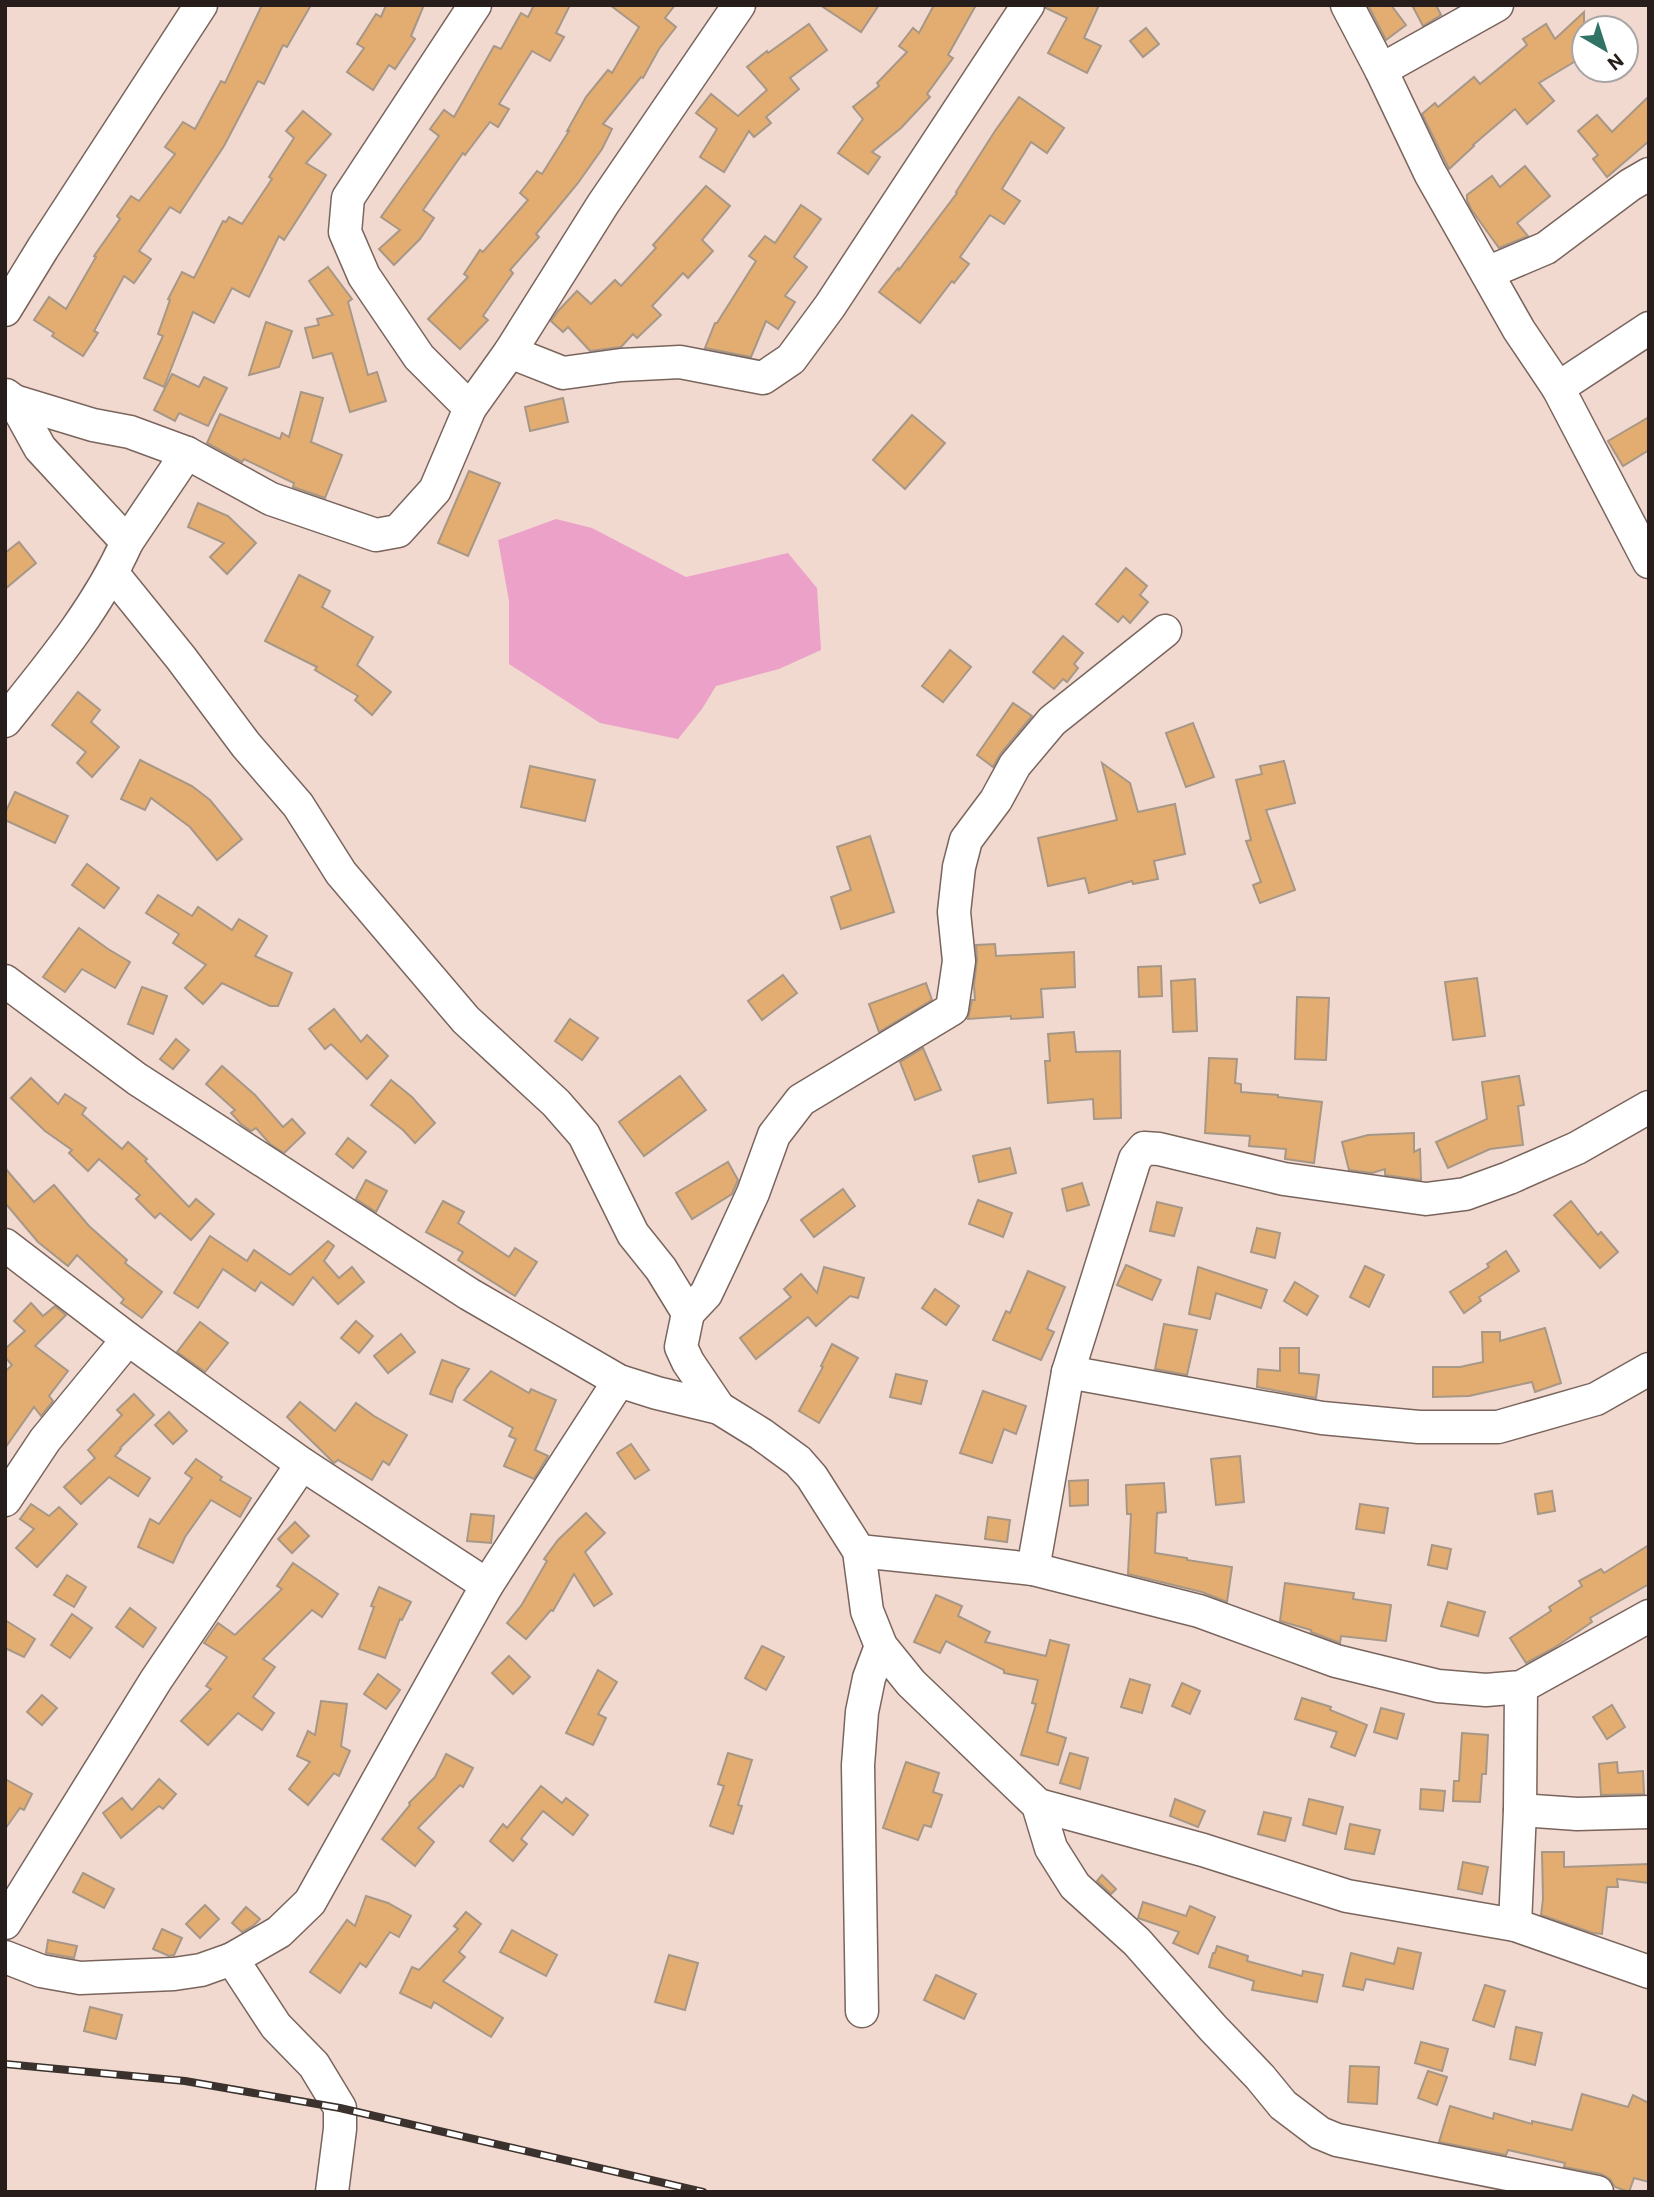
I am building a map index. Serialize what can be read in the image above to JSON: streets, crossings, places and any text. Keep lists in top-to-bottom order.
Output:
{
  "north": "bottom right"
}
